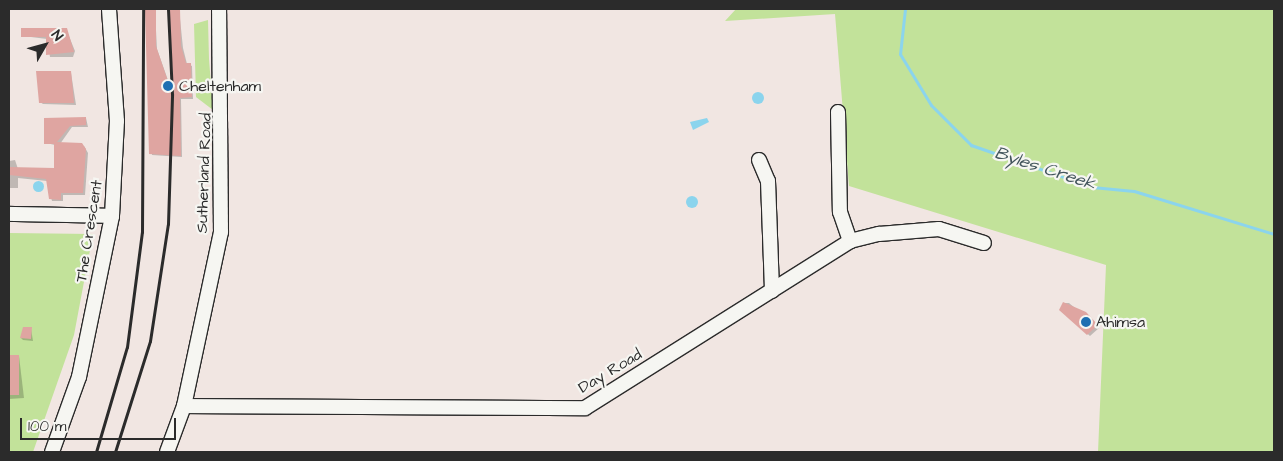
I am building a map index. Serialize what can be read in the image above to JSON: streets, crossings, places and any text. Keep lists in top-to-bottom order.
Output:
{
  "streets": {
    "street": ["Sutherland Road", "The Crescent", "Day Road"]
  },
  "crossings": [
    ["Sutherland Road", "Day Road"]
  ],
  "water": ["Byles Creek"],
  "places": ["Cheltenham", "Ahimsa"],
  "scale_bar": "100 m",
  "north": "top right"
}
